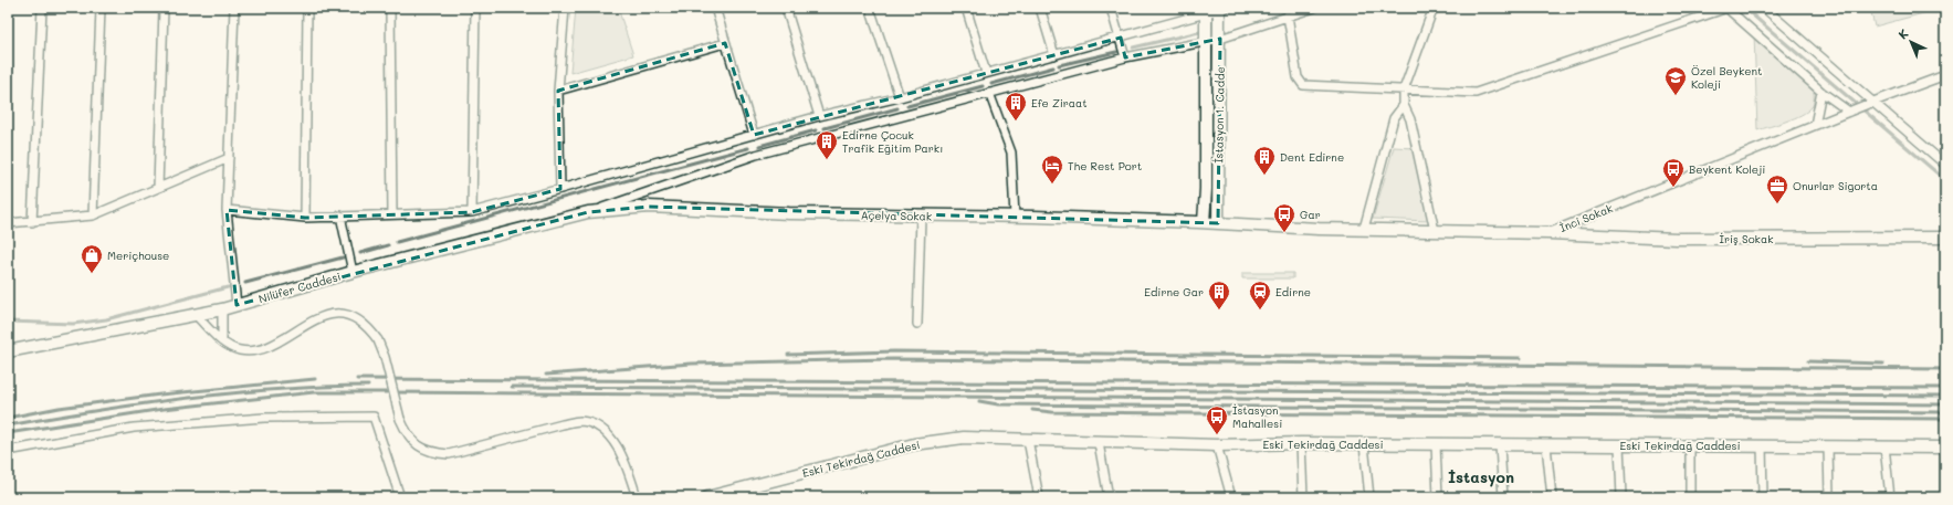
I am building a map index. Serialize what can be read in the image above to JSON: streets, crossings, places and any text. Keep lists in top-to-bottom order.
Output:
{
  "streets": {
    "main road": [
      "İstasyon 1. Cadde",
      "Açelya Sokak",
      "İnci Sokak",
      "İriş Sokak",
      "Nilüfer Caddesi",
      "Eski Tekirdağ Caddesi"
    ]
  },
  "crossings": [
    ["İstasyon 1. Cadde", "Açelya Sokak"],
    ["İstasyon 1. Cadde", "İnci Sokak"],
    ["Açelya Sokak", "İnci Sokak"],
    ["Açelya Sokak", "Nilüfer Caddesi"],
    ["İnci Sokak", "İriş Sokak"]
  ],
  "districts": ["İstasyon"],
  "places": {
    "school or university": ["Özel Beykent Koleji"],
    "building": [
      "Efe Ziraat",
      "Edirne Çocuk Trafik Eğitim Parkı",
      "Dent Edirne",
      "Edirne Gar"
    ],
    "hotel": ["The Rest Port"],
    "bus stop": ["Beykent Koleji", "Gar", "İstasyon Mahallesi"],
    "office": ["Onurlar Sigorta"],
    "shop": ["Meriçhouse"],
    "station": ["Edirne"]
  },
  "north": "top left"
}
